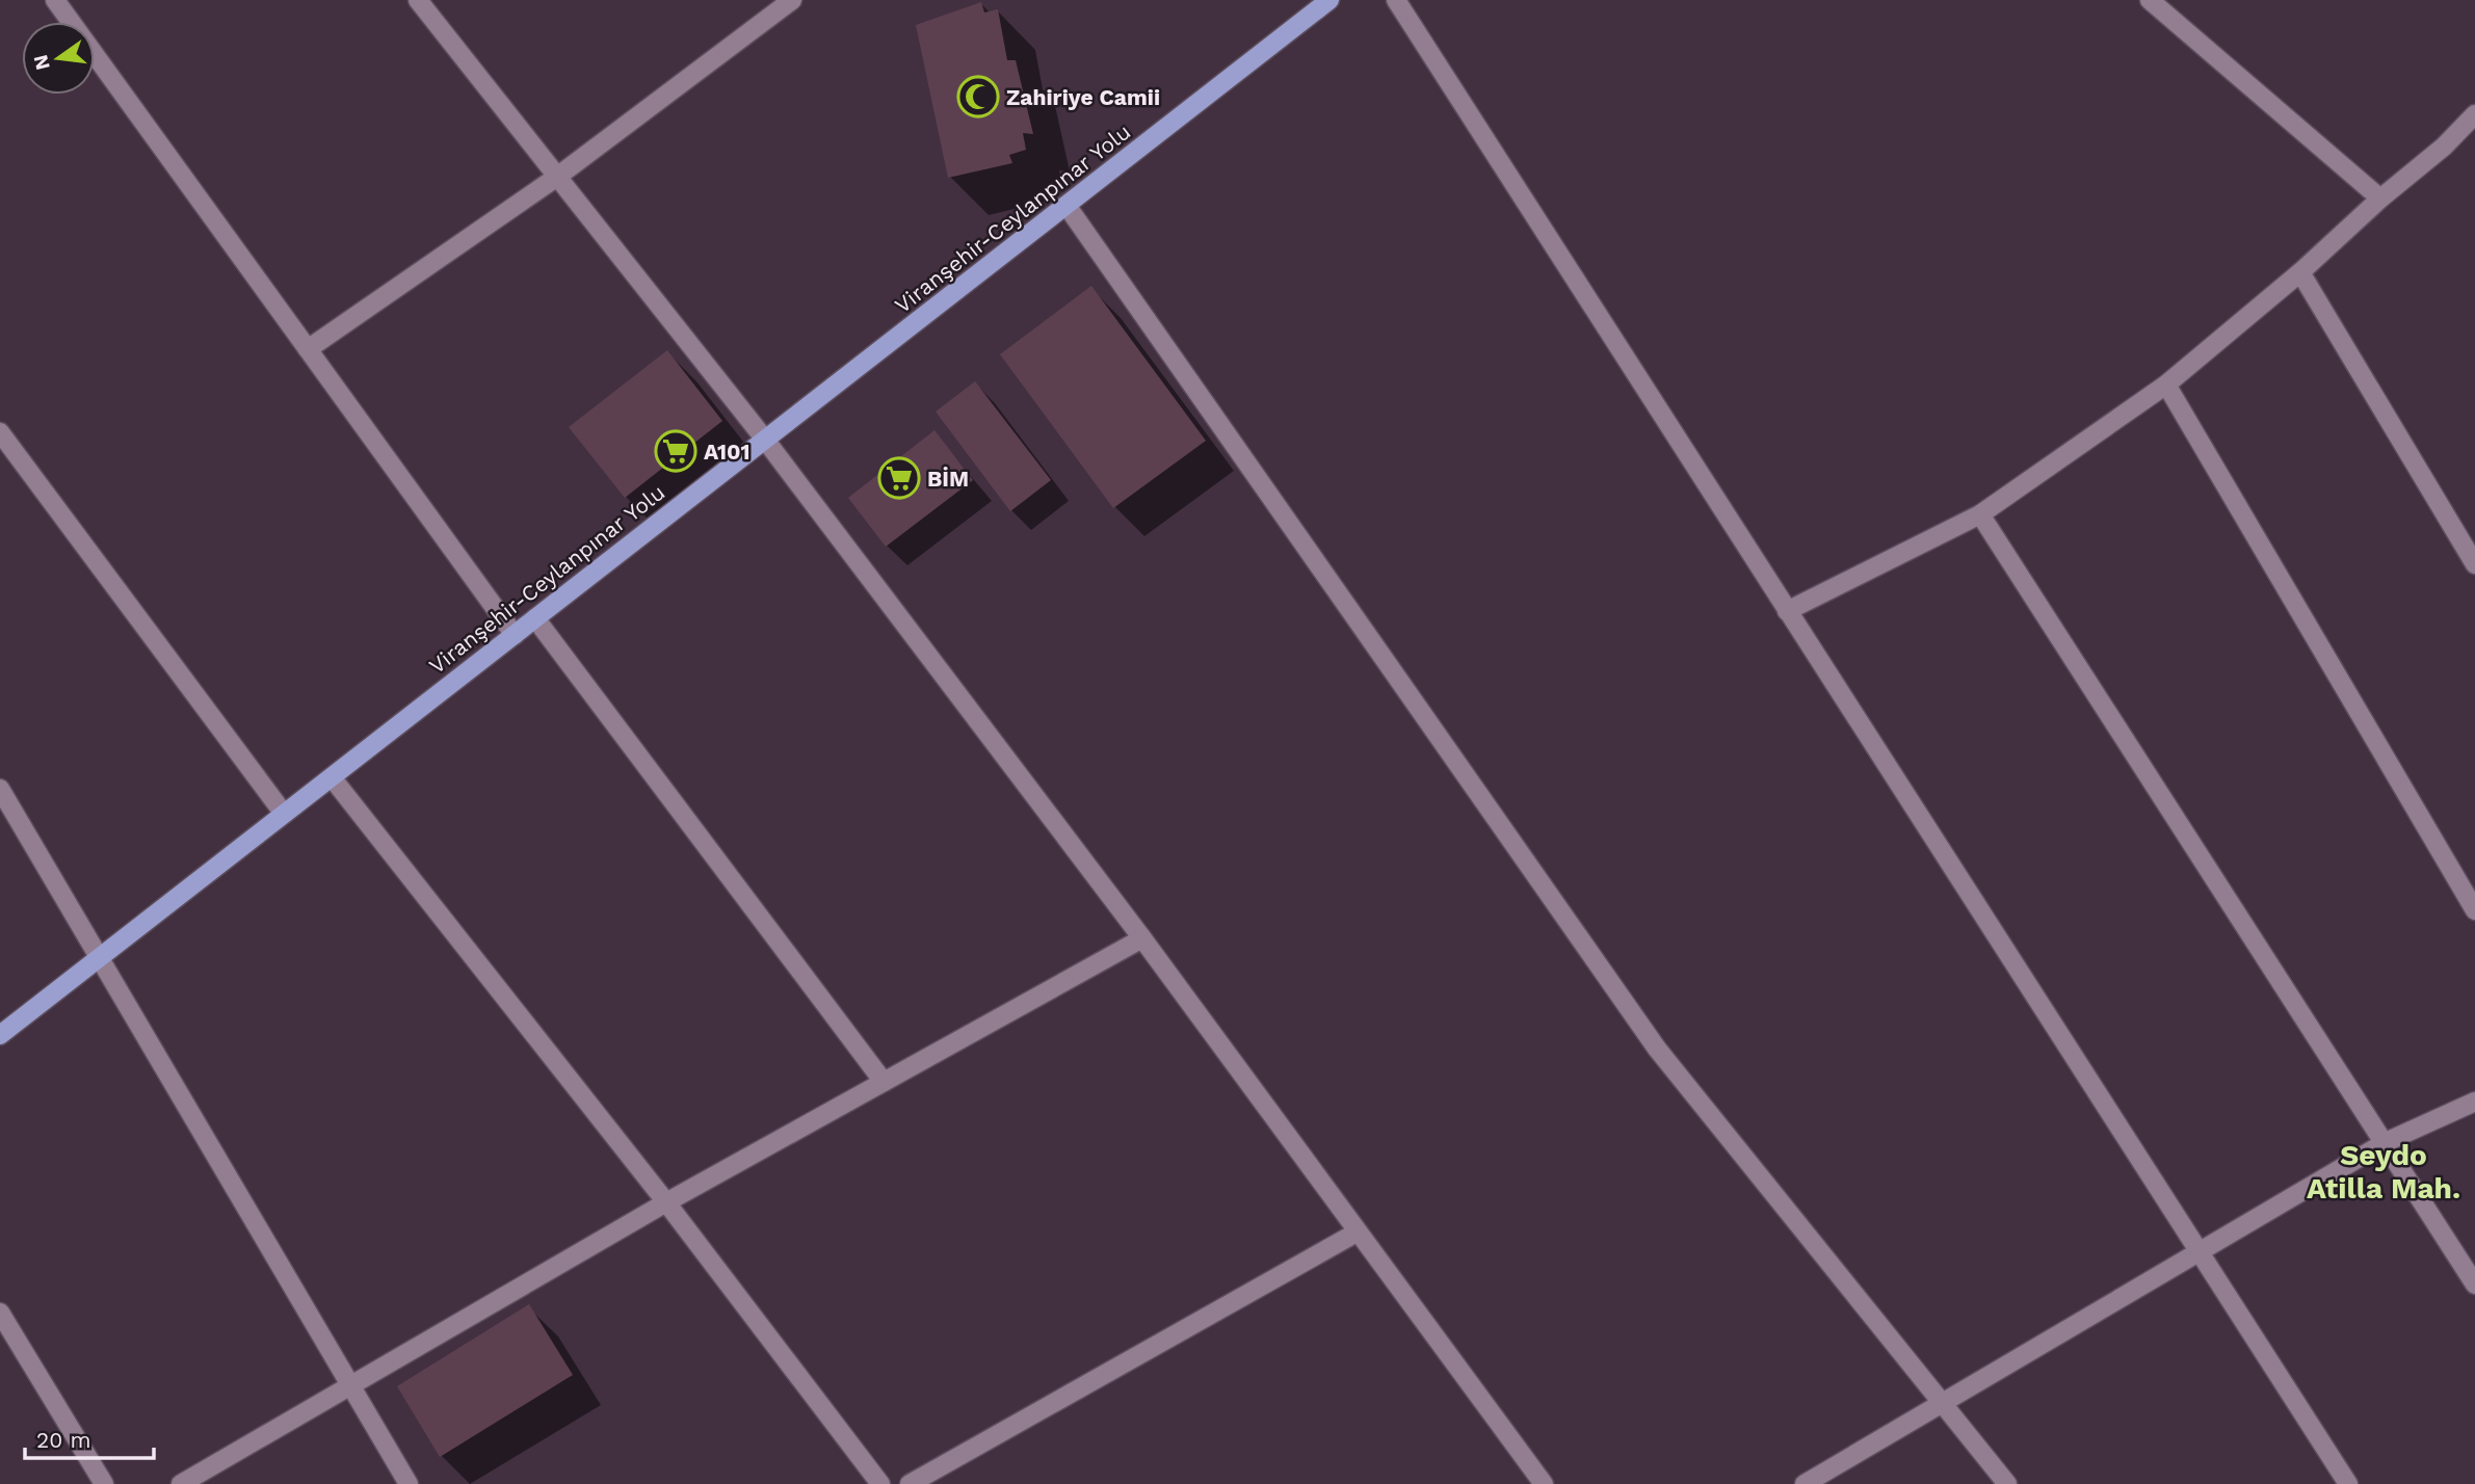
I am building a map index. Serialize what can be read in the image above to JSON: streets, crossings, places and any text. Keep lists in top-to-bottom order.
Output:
{
  "streets": {
    "main road": ["Viranşehir-Ceylanpınar Yolu"]
  },
  "districts": ["Seydo Atilla Mah."],
  "places": {
    "mosque": ["Zahiriye Camii"],
    "supermarket": ["A101", "BİM"]
  },
  "scale_bar": "20 m",
  "north": "left"
}
